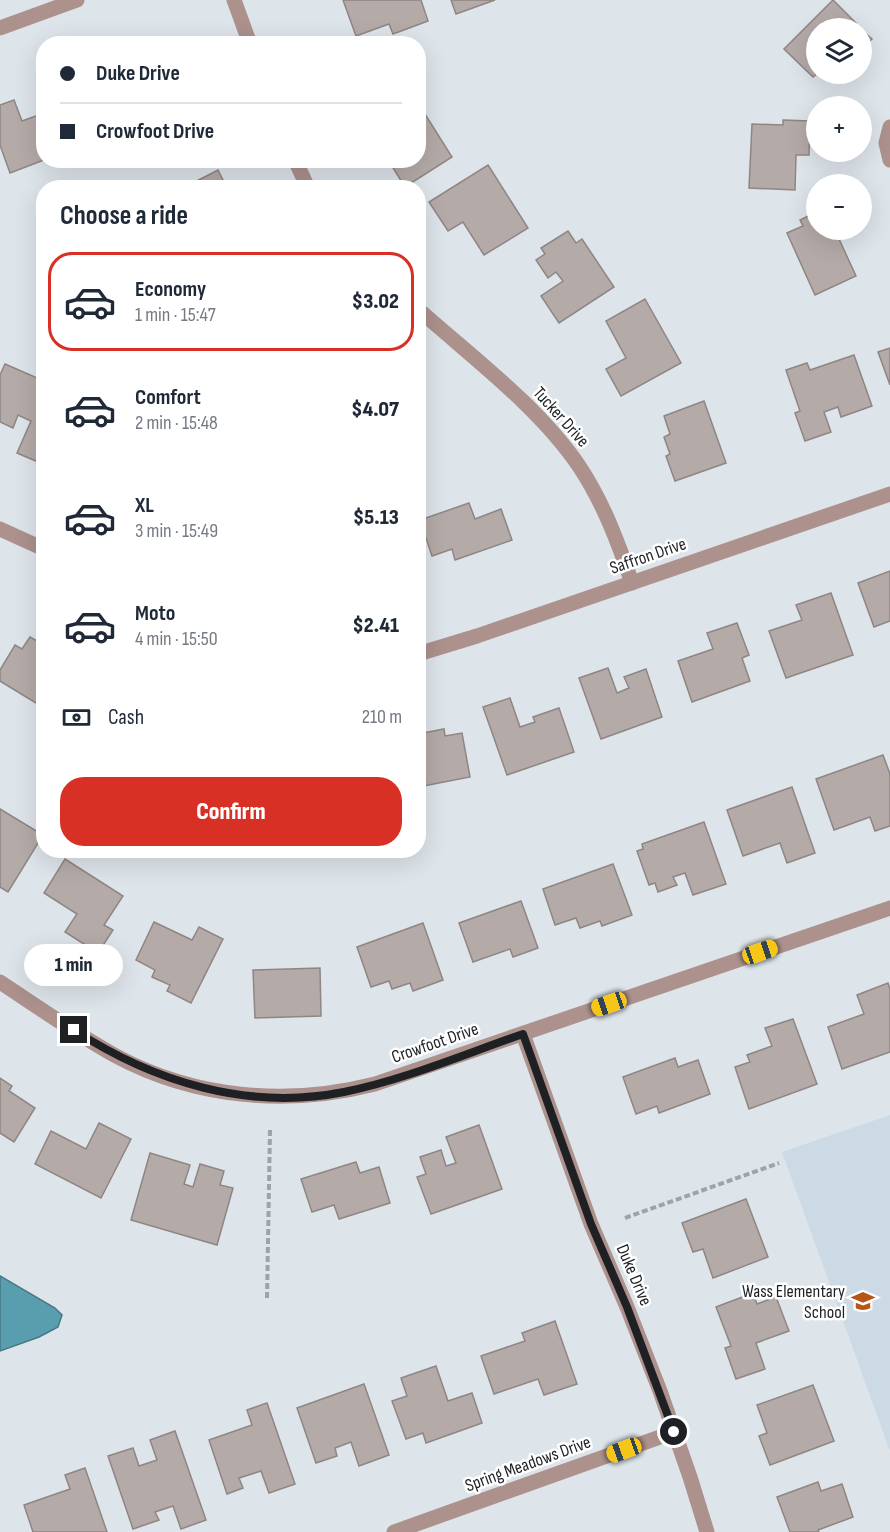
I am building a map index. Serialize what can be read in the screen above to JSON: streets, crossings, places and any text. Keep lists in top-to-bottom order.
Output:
{
  "streets": {
    "street": [
      "Tucker Drive",
      "Saffron Drive",
      "Crowfoot Drive",
      "Duke Drive",
      "Spring Meadows Drive"
    ]
  },
  "crossings": [
    ["Tucker Drive", "Saffron Drive"],
    ["Crowfoot Drive", "Duke Drive"],
    ["Duke Drive", "Spring Meadows Drive"]
  ],
  "places": {
    "school or university": ["Wass Elementary School"]
  },
  "page": {
    "map_buttons": ["+", "−"],
    "banner": ["Duke Drive", "Crowfoot Drive"],
    "heading": "Choose a ride",
    "list": [
      {
        "name": "Economy",
        "note": "1 min · 15:47",
        "value": "$3.02"
      },
      {
        "name": "Comfort",
        "note": "2 min · 15:48",
        "value": "$4.07"
      },
      {
        "name": "XL",
        "note": "3 min · 15:49",
        "value": "$5.13"
      },
      {
        "name": "Moto",
        "note": "4 min · 15:50",
        "value": "$2.41"
      }
    ],
    "pay": ["Cash", "210 m"],
    "buttons": "Confirm",
    "bubble": "1 min"
  }
}
